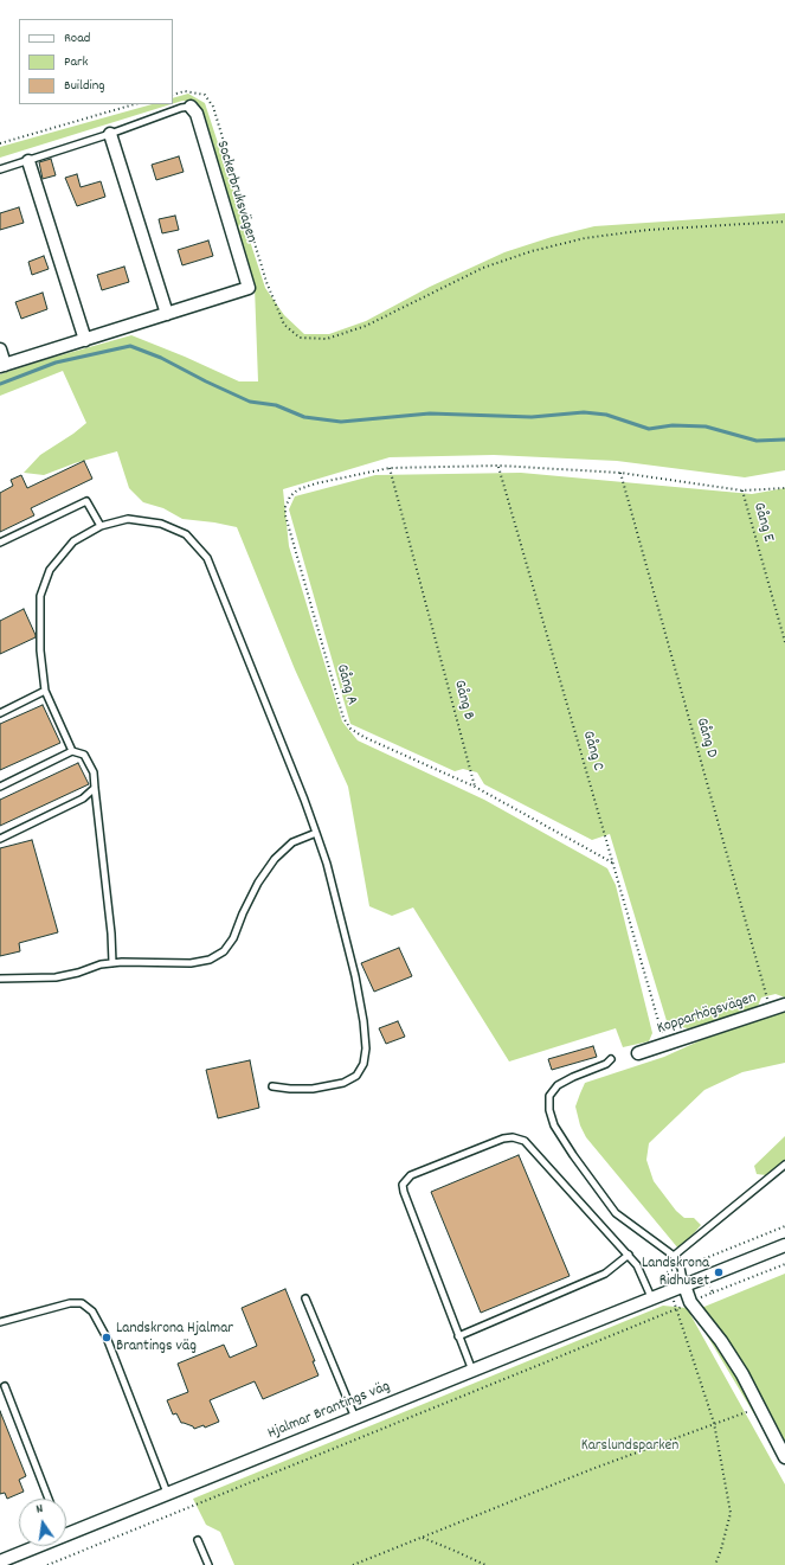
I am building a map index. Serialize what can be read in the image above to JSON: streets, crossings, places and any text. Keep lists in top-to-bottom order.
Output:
{
  "streets": {
    "street": ["Sockerbruksvägen", "Kopparhögsvägen", "Hjalmar Brantings väg"],
    "path": [
      "Gång E",
      "Gång A",
      "Gång B",
      "Gång D",
      "Gång C"
    ]
  },
  "crossings": [
    ["Gång A", "Gång B"],
    ["Gång D", "Kopparhögsvägen"],
    ["Gång C", "Kopparhögsvägen"]
  ],
  "parks": ["Karslundsparken"],
  "places": ["Landskrona Ridhuset", "Landskrona Hjalmar Brantings väg"],
  "legend": ["Road", "Park", "Building"],
  "north": "top"
}
